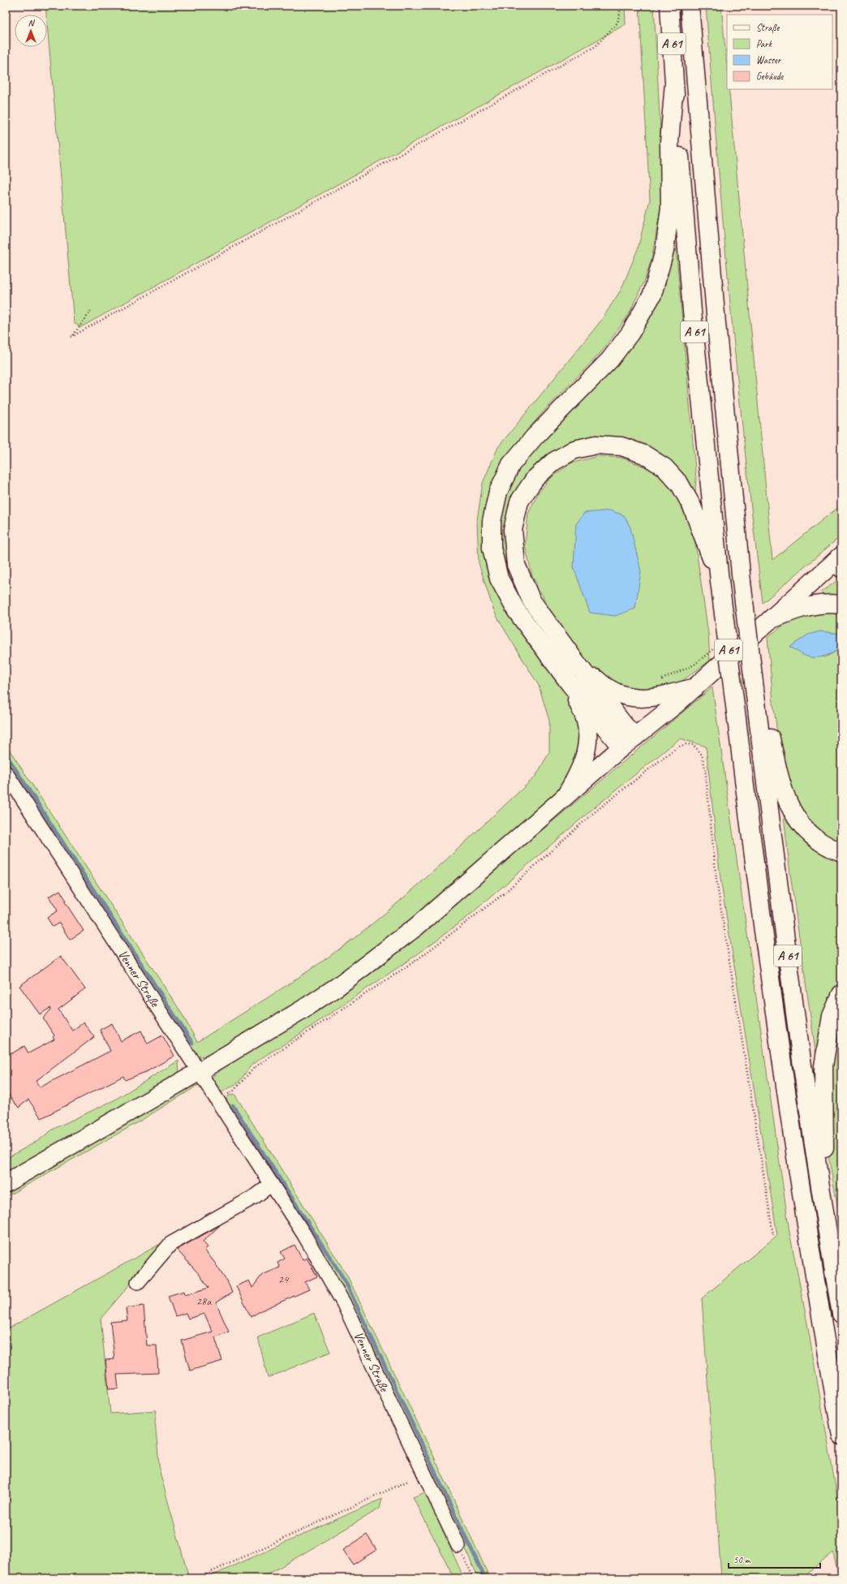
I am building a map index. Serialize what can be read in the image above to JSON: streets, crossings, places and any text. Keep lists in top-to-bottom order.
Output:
{
  "streets": {
    "main road": ["A 61"],
    "street": ["Venner Straße"]
  },
  "house_numbers": ["24", "28a"],
  "legend": [
    "Straße",
    "Park",
    "Wasser",
    "Gebäude"
  ],
  "scale_bar": "50 m",
  "north": "top"
}
